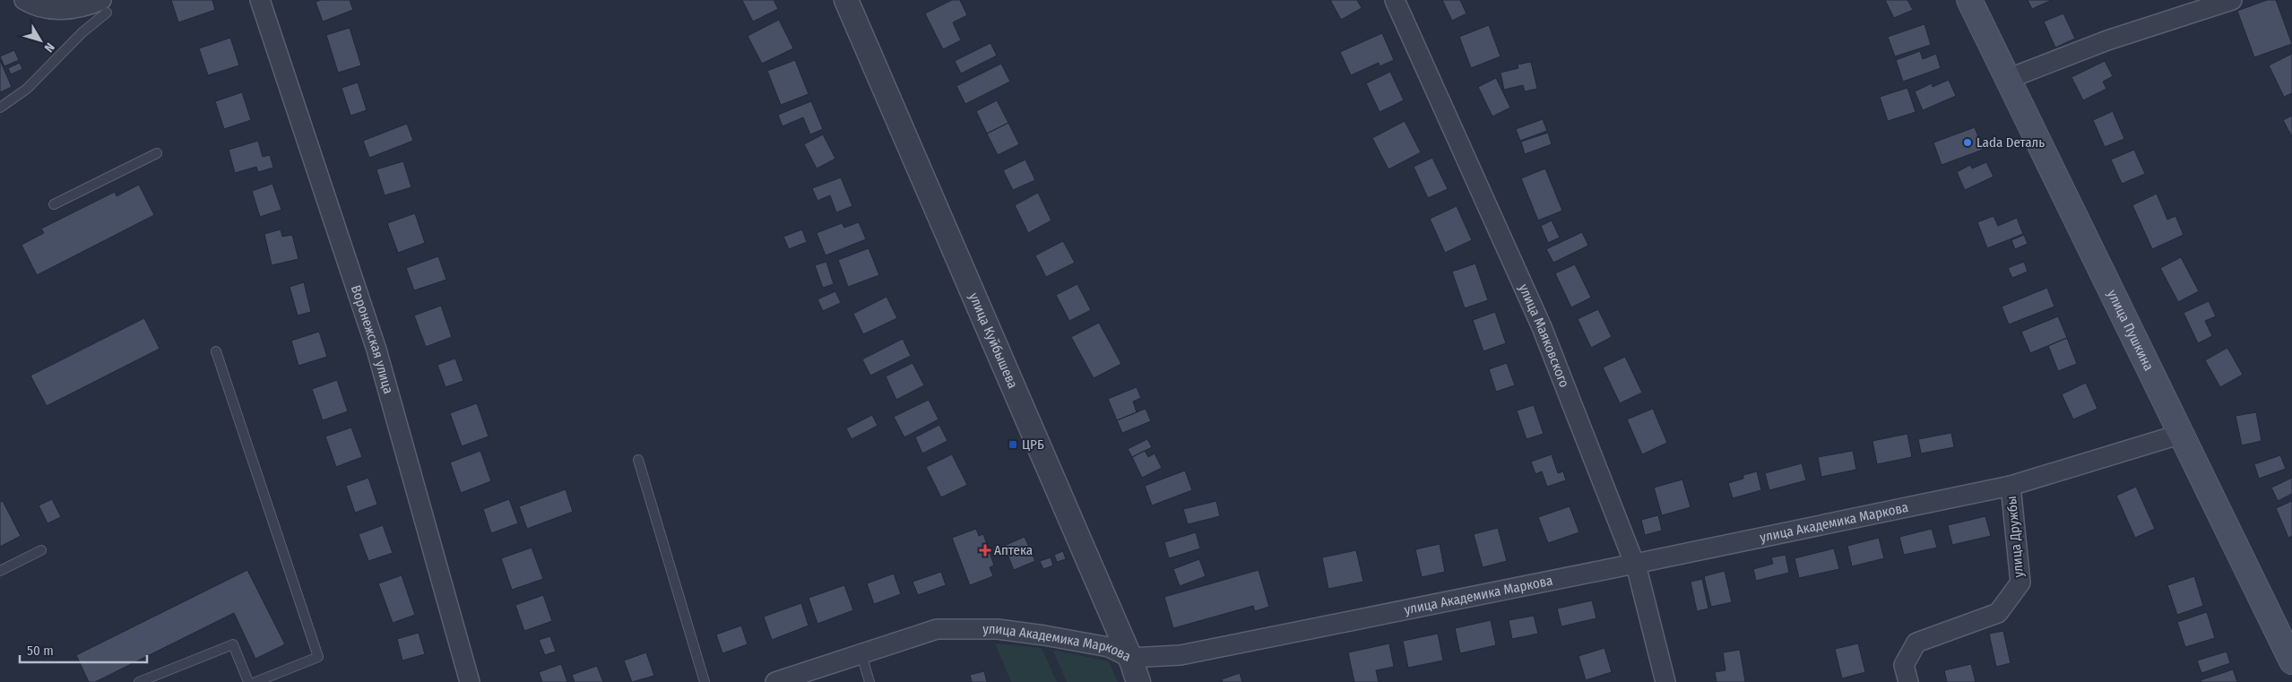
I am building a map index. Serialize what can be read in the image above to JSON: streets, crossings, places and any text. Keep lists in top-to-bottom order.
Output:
{
  "streets": {
    "main road": ["улица Пушкина"],
    "street": [
      "улица Маяковского",
      "Воронежская улица",
      "улица Куйбышева",
      "улица Академика Маркова",
      "улица Дружбы"
    ]
  },
  "crossings": [
    ["улица Пушкина", "улица Академика Маркова"],
    ["улица Маяковского", "улица Академика Маркова"],
    ["улица Куйбышева", "улица Академика Маркова"],
    ["улица Академика Маркова", "улица Дружбы"]
  ],
  "places": {
    "other": ["Lada Dеталь"],
    "transit": ["ЦРБ"],
    "health": ["Аптека"]
  },
  "scale_bar": "50 m",
  "north": "bottom right"
}
